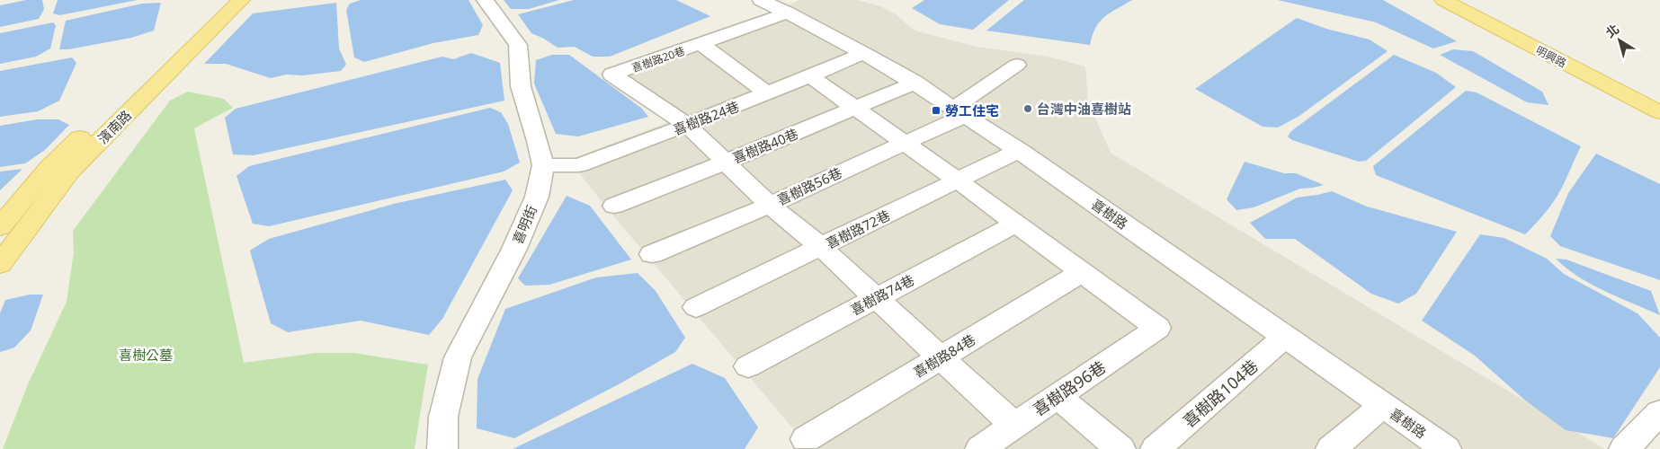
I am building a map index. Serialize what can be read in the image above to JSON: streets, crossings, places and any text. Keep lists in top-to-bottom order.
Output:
{
  "streets": {
    "main road": ["明興路", "濱南路"],
    "street": [
      "喜樹路20巷",
      "喜樹路24巷",
      "喜樹路40巷",
      "喜樹路56巷",
      "喜樹路",
      "喜明街",
      "喜樹路72巷",
      "喜樹路74巷",
      "喜樹路84巷",
      "喜樹路96巷",
      "喜樹路104巷"
    ]
  },
  "crossings": [
    ["喜樹路20巷", "喜樹路24巷"],
    ["喜樹路20巷", "喜樹路"],
    ["喜樹路24巷", "喜樹路"],
    ["喜樹路24巷", "喜明街"],
    ["喜樹路40巷", "喜樹路"],
    ["喜樹路56巷", "喜樹路"],
    ["喜樹路", "喜樹路72巷"],
    ["喜樹路", "喜樹路104巷"],
    ["喜樹路84巷", "喜樹路96巷"]
  ],
  "parks": ["喜樹公墓"],
  "places": {
    "other": ["台灣中油喜樹站"],
    "transit": ["勞工住宅"]
  },
  "north": "top left"
}
